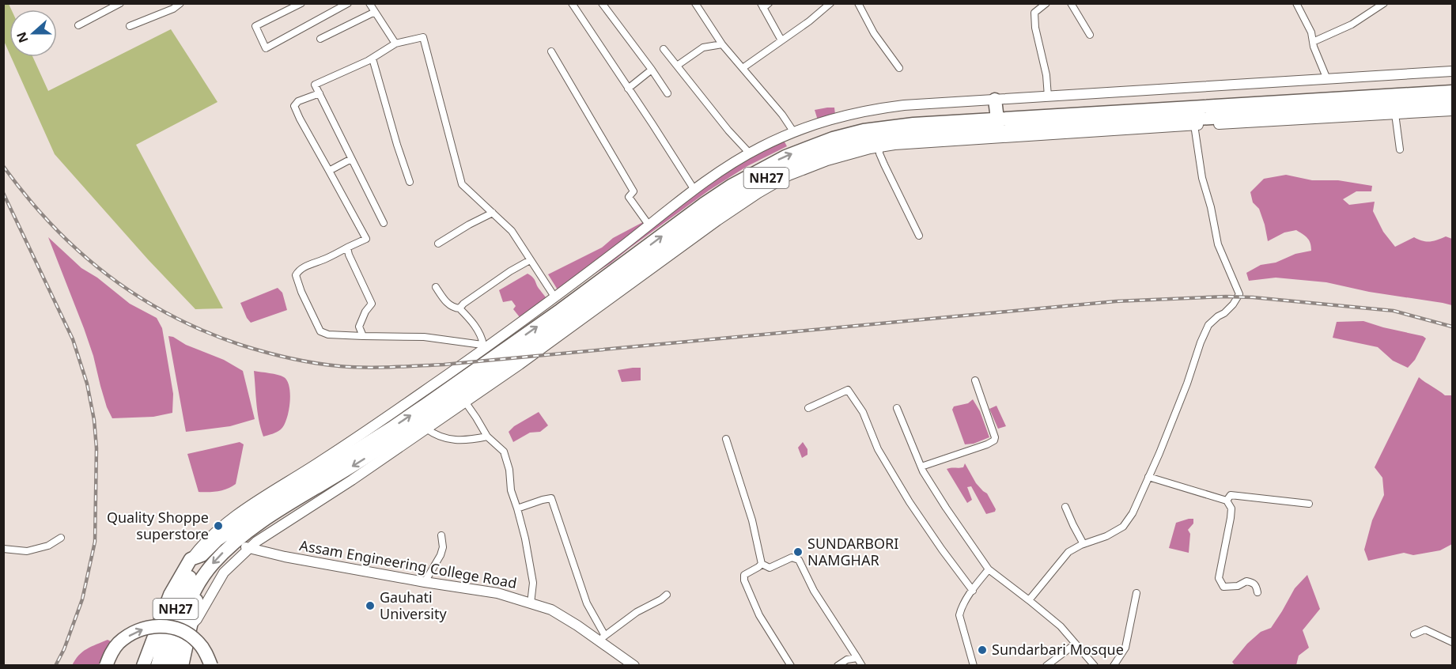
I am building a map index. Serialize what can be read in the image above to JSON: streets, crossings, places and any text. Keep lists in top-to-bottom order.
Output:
{
  "streets": {
    "highway": ["NH27"],
    "street": ["Assam Engineering College Road"]
  },
  "crossings": [
    ["NH27", "Assam Engineering College Road"]
  ],
  "places": [
    "Quality Shoppe superstore",
    "SUNDARBORI NAMGHAR",
    "Gauhati University",
    "Sundarbari Mosque"
  ],
  "north": "left"
}
